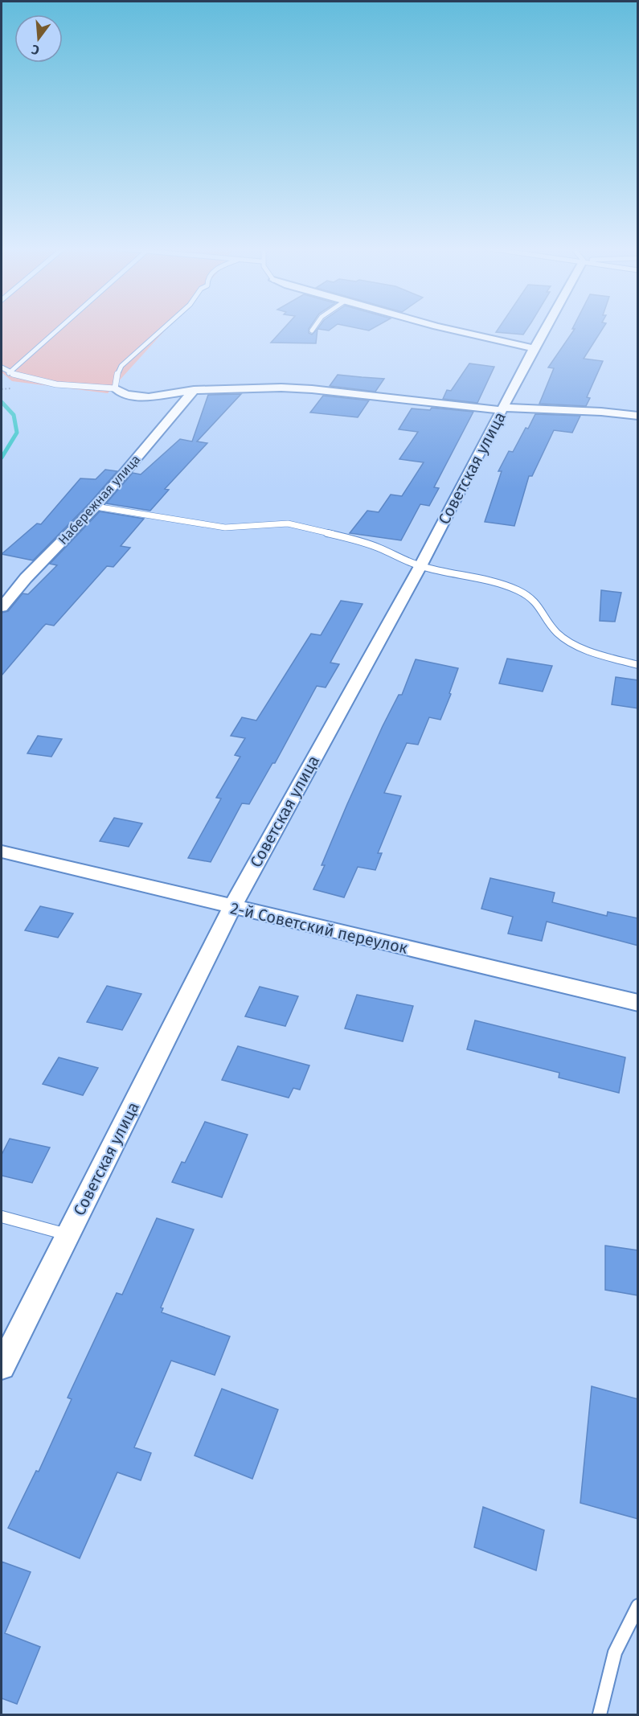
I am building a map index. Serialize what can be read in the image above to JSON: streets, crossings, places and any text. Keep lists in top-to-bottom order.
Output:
{
  "streets": {
    "street": ["Советская улица", "Набережная улица", "2-й Советский переулок"]
  },
  "crossings": [
    ["Советская улица", "2-й Советский переулок"]
  ],
  "north": "bottom"
}
